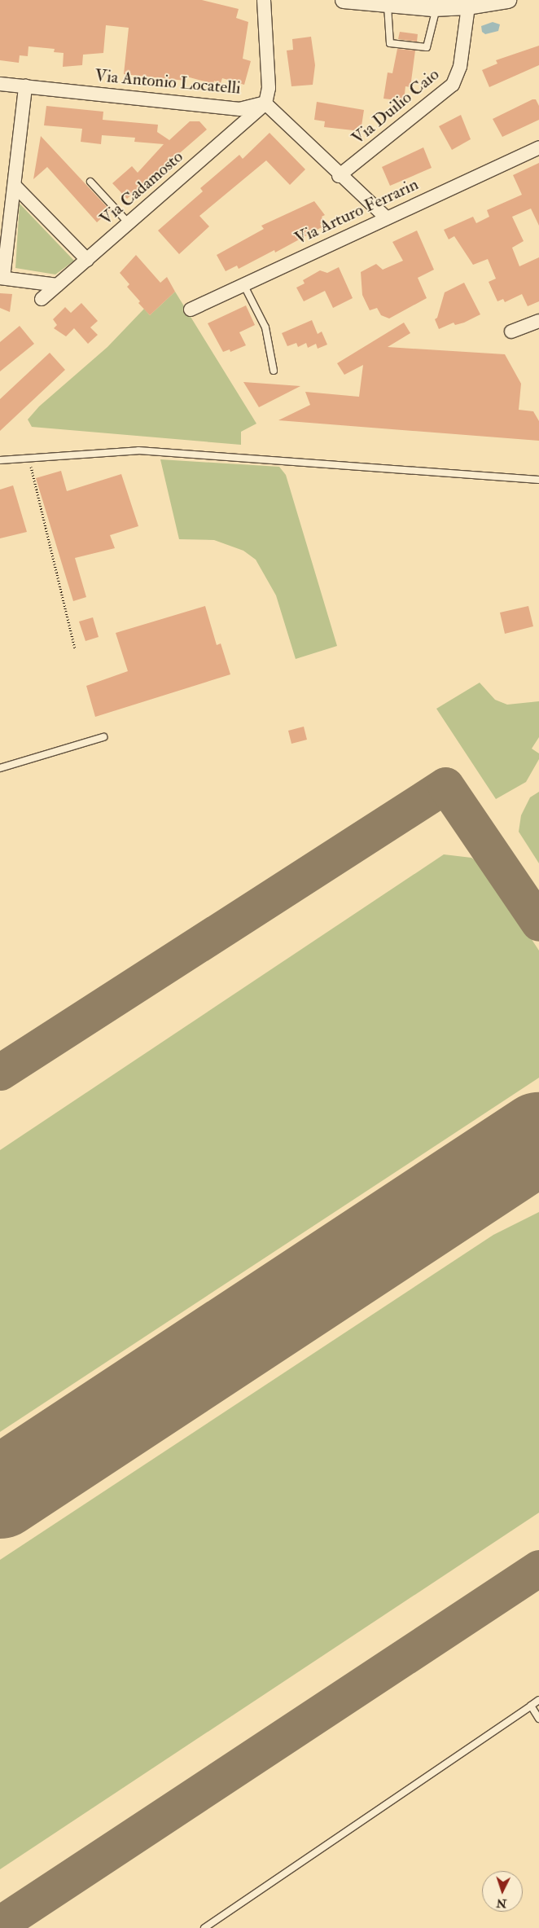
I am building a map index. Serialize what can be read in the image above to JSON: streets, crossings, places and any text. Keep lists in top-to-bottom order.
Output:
{
  "streets": {
    "street": [
      "Via Antonio Locatelli",
      "Via Duilio Caio",
      "Via Cadamosto",
      "Via Arturo Ferrarin"
    ]
  },
  "crossings": [
    ["Via Antonio Locatelli", "Via Duilio Caio"],
    ["Via Antonio Locatelli", "Via Cadamosto"],
    ["Via Antonio Locatelli", "Via Arturo Ferrarin"]
  ],
  "north": "bottom"
}
